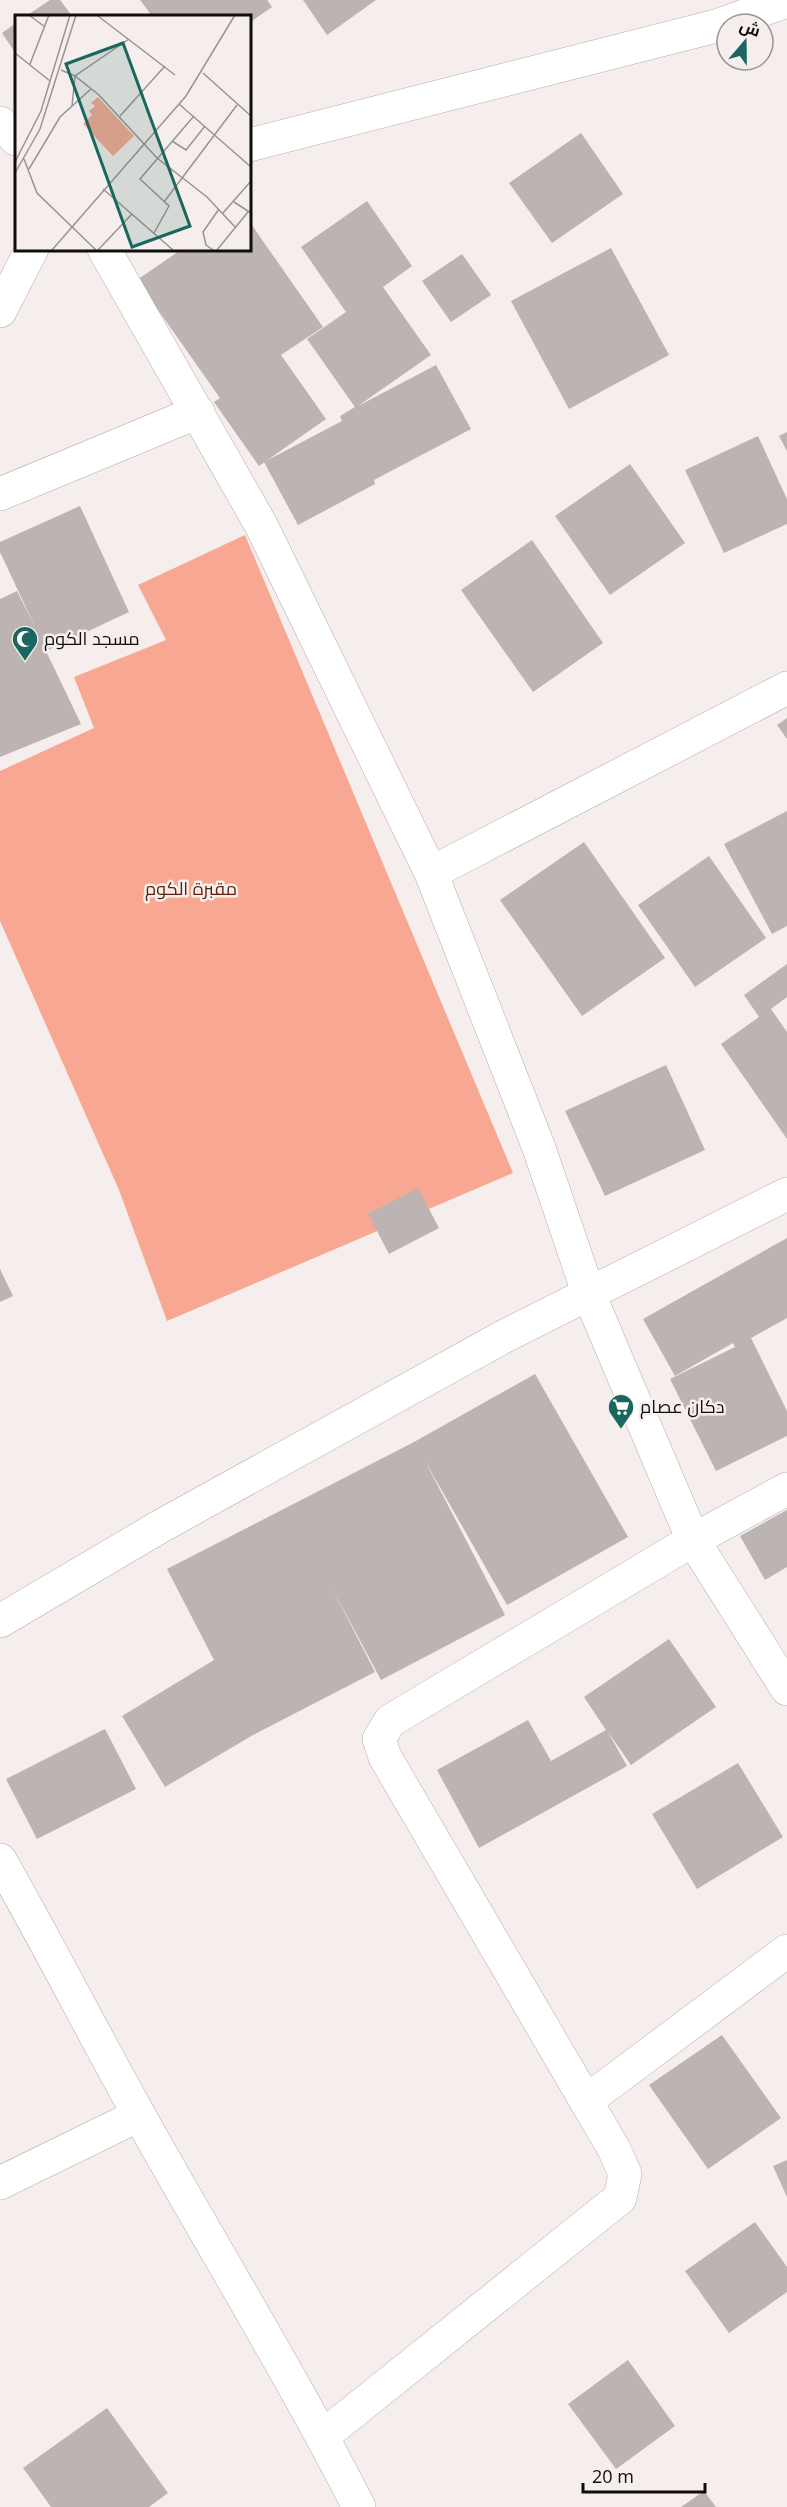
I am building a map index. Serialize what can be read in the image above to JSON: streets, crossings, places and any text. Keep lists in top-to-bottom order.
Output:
{
  "parks": ["مقبرة الكوم"],
  "places": {
    "mosque": ["مسجد الكوم"],
    "supermarket": ["دكان عصام"]
  },
  "scale_bar": "20 m",
  "north": "top"
}
